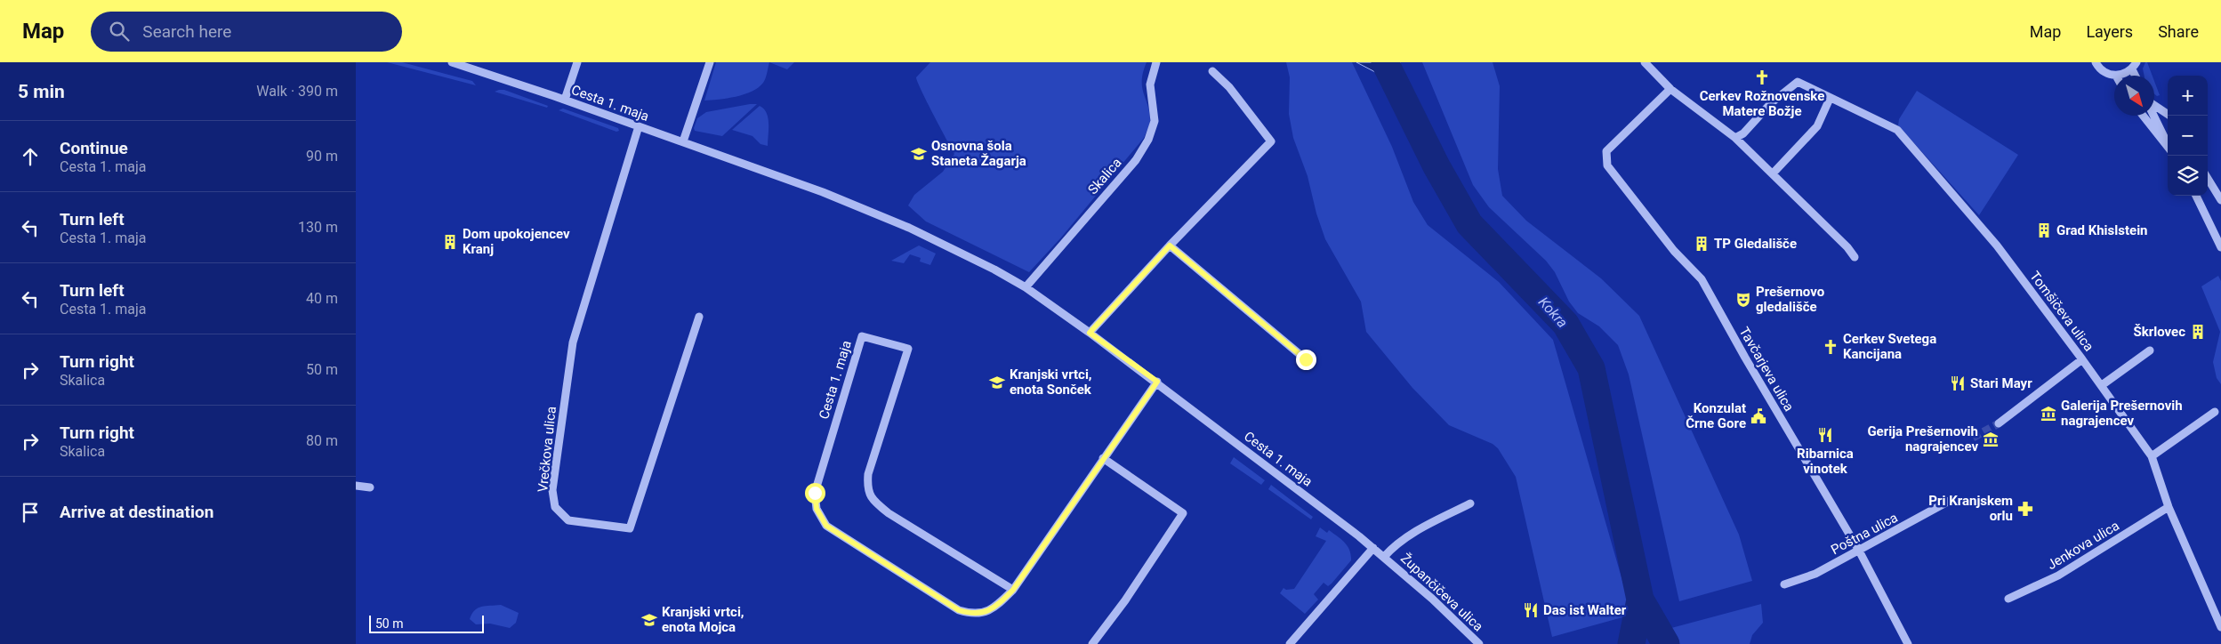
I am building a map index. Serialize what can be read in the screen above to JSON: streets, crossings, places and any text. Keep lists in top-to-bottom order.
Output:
{
  "streets": {
    "street": [
      "Cesta 1. maja",
      "Skalica",
      "Tomšičeva ulica",
      "Tavčarjeva ulica",
      "Vrečkova ulica",
      "Poštna ulica",
      "Jenkova ulica",
      "Župančičeva ulica"
    ]
  },
  "crossings": [
    ["Cesta 1. maja", "Skalica"],
    ["Cesta 1. maja", "Vrečkova ulica"],
    ["Cesta 1. maja", "Župančičeva ulica"],
    ["Tomšičeva ulica", "Jenkova ulica"],
    ["Tavčarjeva ulica", "Poštna ulica"]
  ],
  "water": ["Kokra"],
  "places": {
    "church": ["Cerkev Rožnovenske Matere Božje", "Cerkev Svetega Kancijana"],
    "school or university": ["Osnovna šola Staneta Žagarja", "Kranjski vrtci, enota Sonček", "Kranjski vrtci, enota Mojca"],
    "building": [
      "Grad Khislstein",
      "Dom upokojencev Kranj",
      "TP Gledališče",
      "Škrlovec"
    ],
    "theatre": ["Prešernovo gledališče"],
    "restaurant": ["Stari Mayr", "Ribarnica vinotek", "Das ist Walter"],
    "museum": ["Galerija Prešernovih nagrajencev", "Gerija Prešernovih nagrajencev"],
    "public building": ["Konzulat Črne Gore"],
    "pharmacy": ["Pri Kranjskem orlu"]
  },
  "scale_bar": "50 m",
  "north": "bottom right",
  "page": {
    "header": "Map",
    "search": "Search here",
    "nav": ["Map", "Layers", "Share"],
    "heading": ["5 min", "Walk · 390 m"],
    "map_buttons": ["+", "−"],
    "list": [
      ["Continue", "Cesta 1. maja", "90 m"],
      ["Turn left", "Cesta 1. maja", "130 m"],
      ["Turn left", "Cesta 1. maja", "40 m"],
      ["Turn right", "Skalica", "50 m"],
      ["Turn right", "Skalica", "80 m"],
      "Arrive at destination"
    ],
    "scale": "50 m"
  }
}
